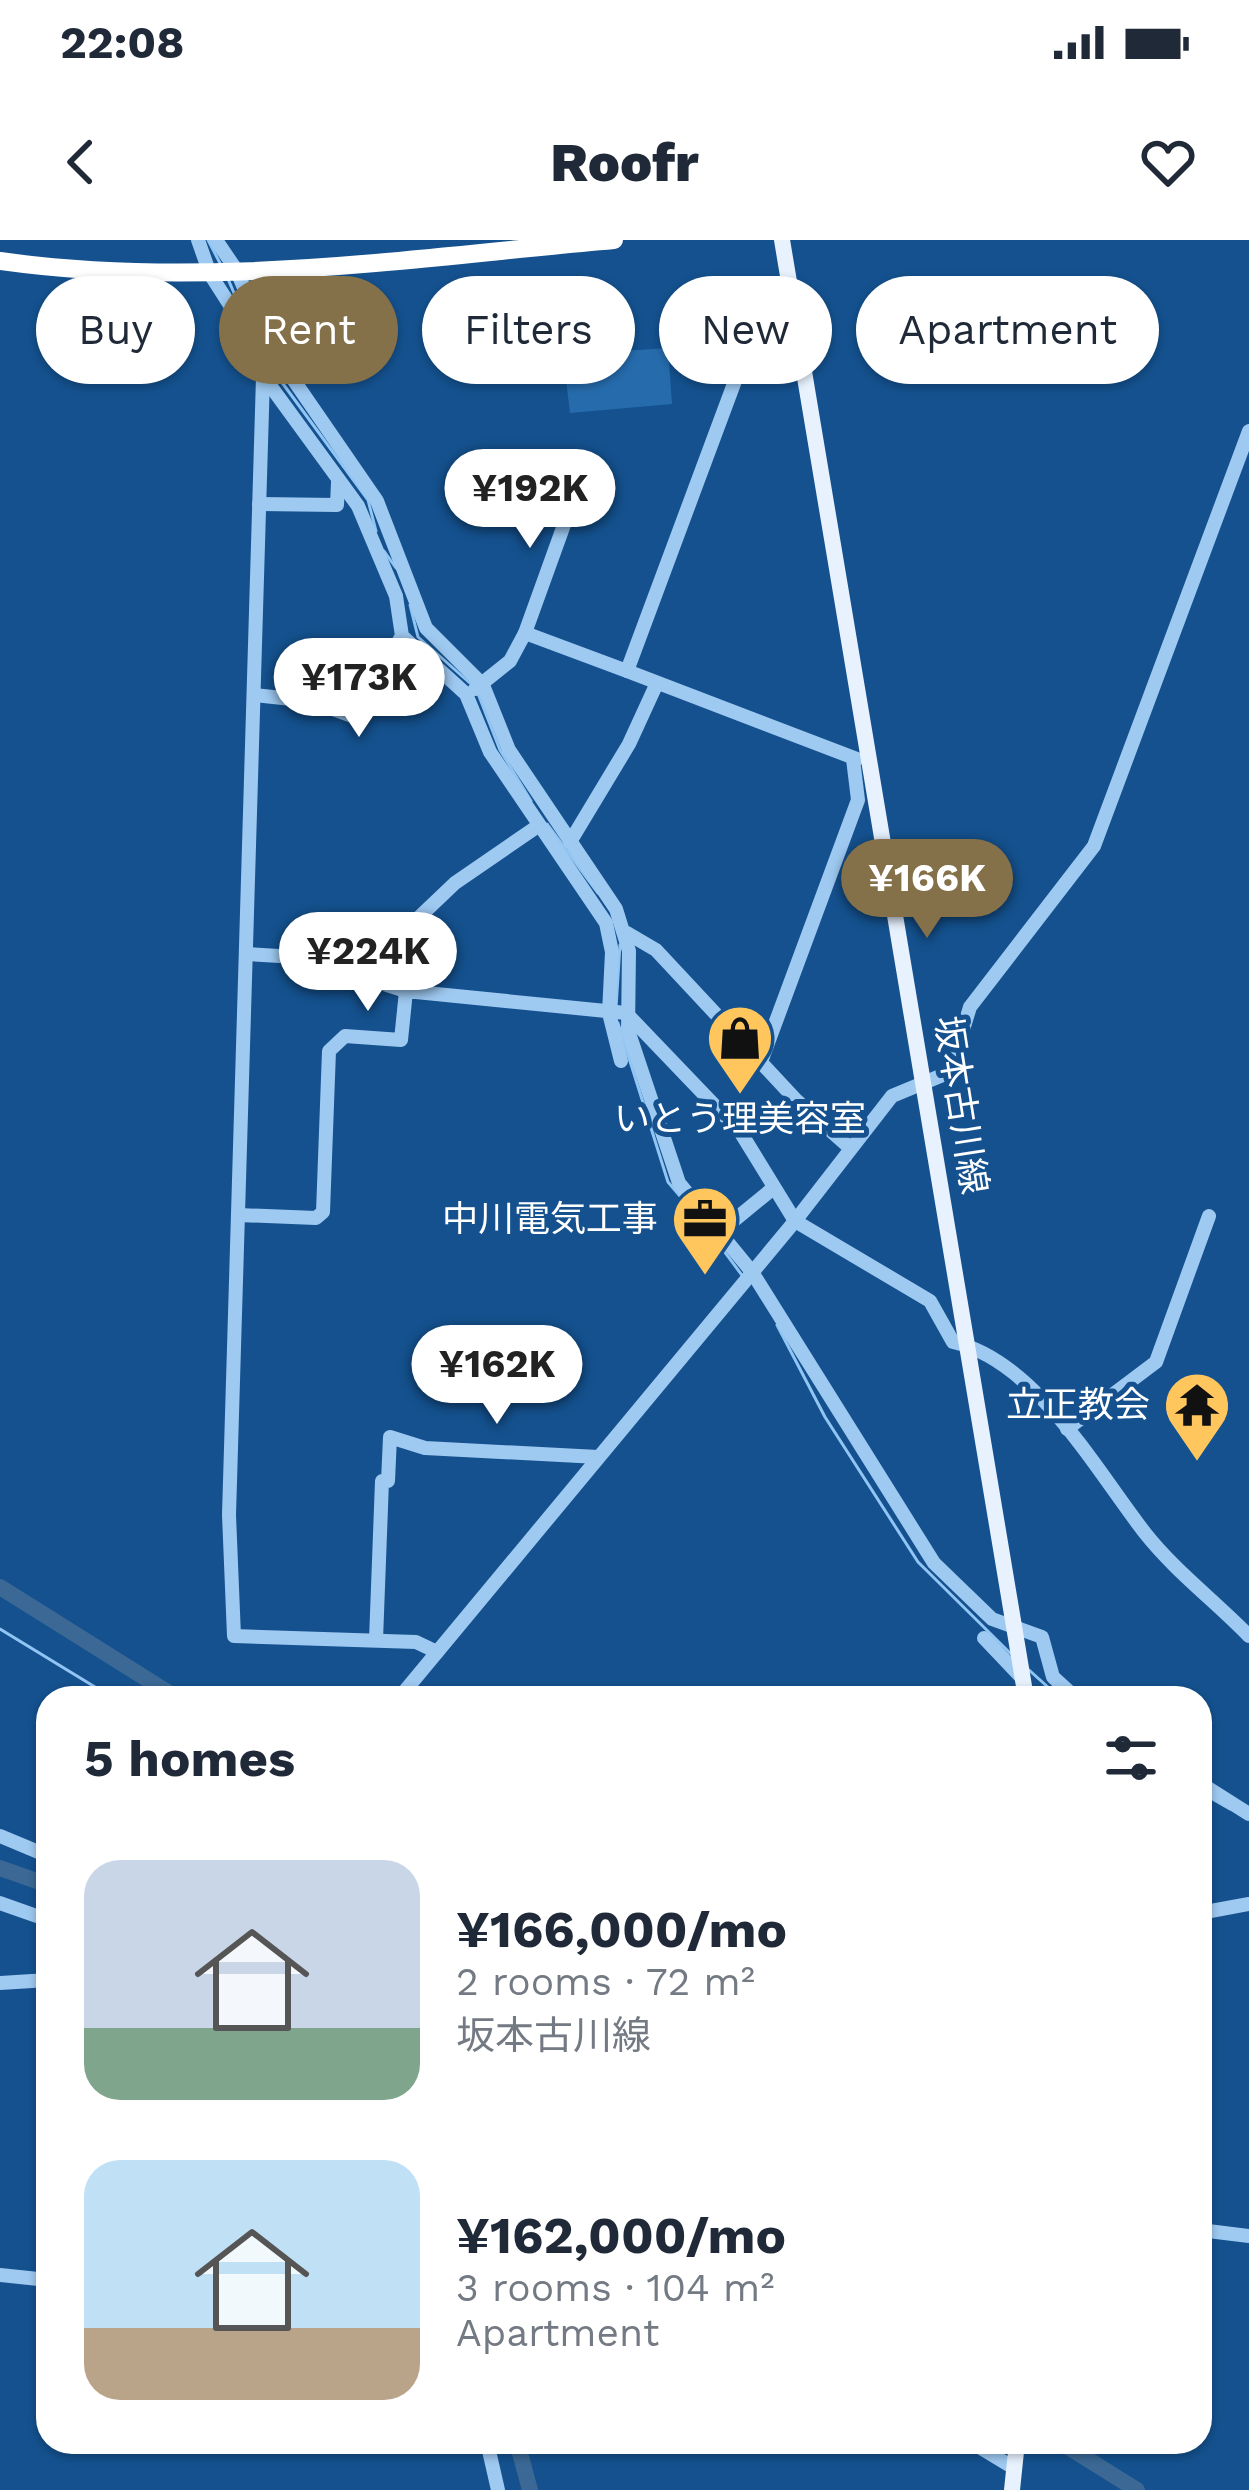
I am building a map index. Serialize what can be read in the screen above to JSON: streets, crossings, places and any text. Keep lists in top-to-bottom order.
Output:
{
  "streets": {
    "main road": ["坂本古川線"]
  },
  "places": {
    "shop": ["いとう理美容室"],
    "office": ["中川電気工事"],
    "temple": ["立正教会"]
  },
  "page": {
    "status": "22:08",
    "header": "Roofr",
    "chip": [
      "Buy",
      "Rent",
      "Filters",
      "New",
      "Apartment"
    ],
    "price": [
      "¥192K",
      "¥173K",
      "¥166K",
      "¥224K",
      "¥162K"
    ],
    "heading": "5 homes",
    "list": [
      {
        "name": "¥166,000/mo",
        "note": "2 rooms · 72 m² · 坂本古川線"
      },
      {
        "name": "¥162,000/mo",
        "note": "3 rooms · 104 m² · Apartment"
      }
    ]
  }
}
